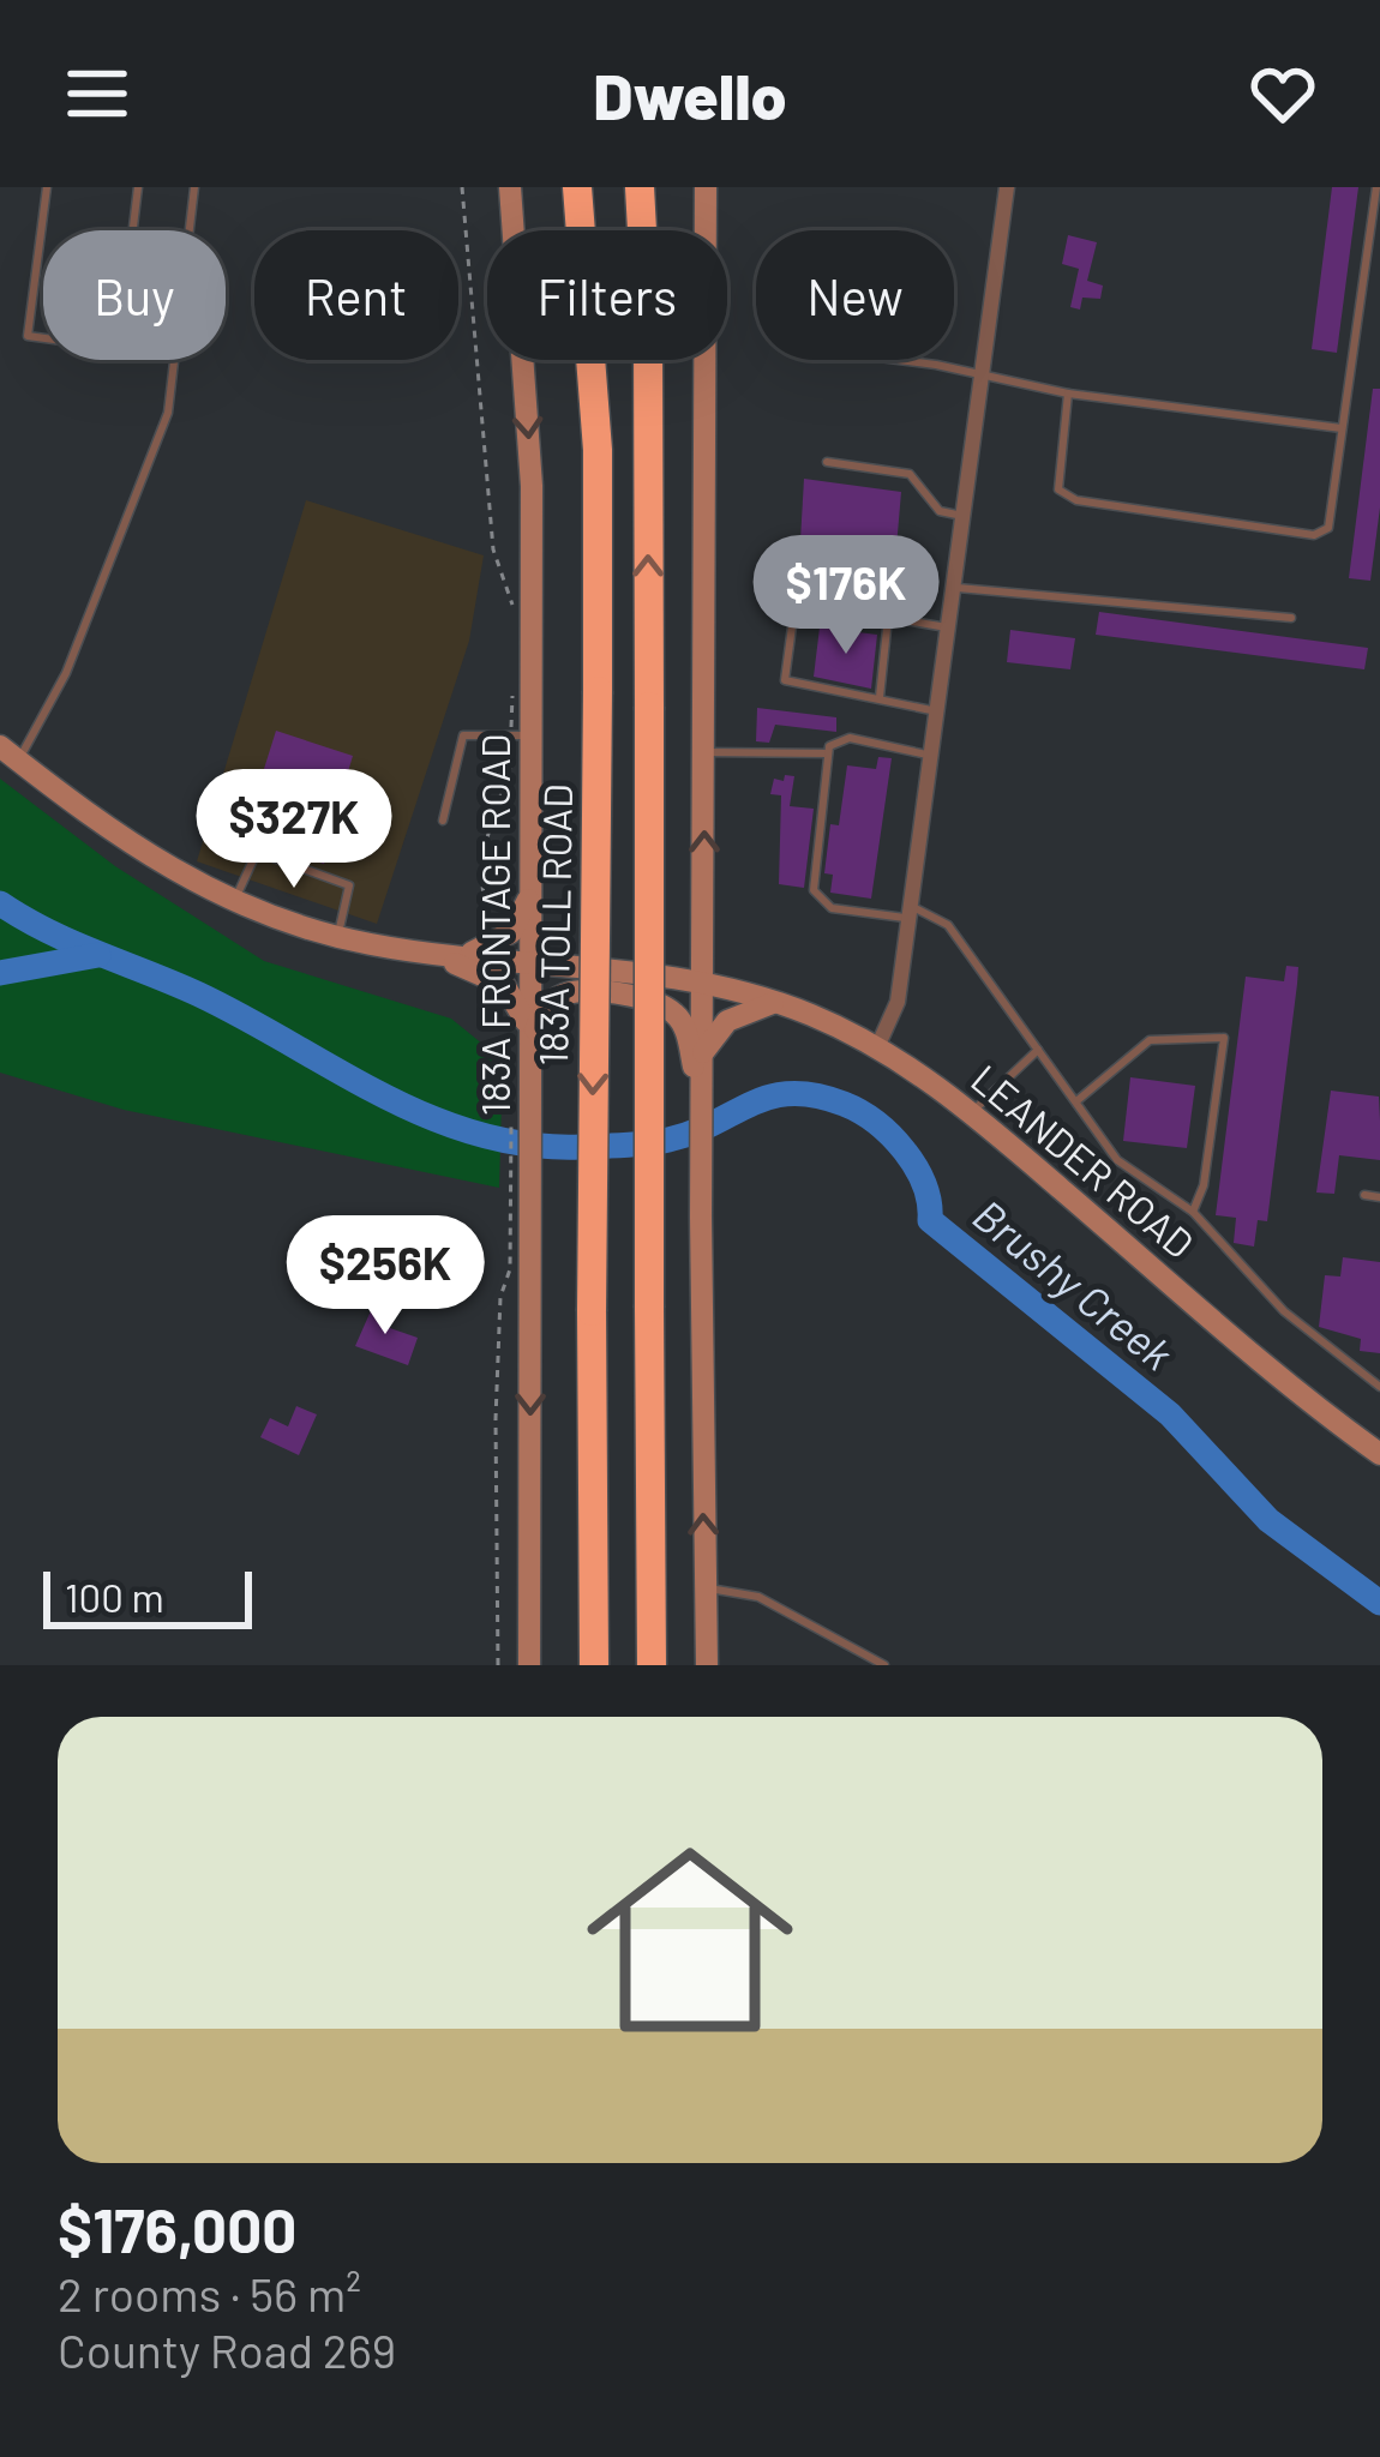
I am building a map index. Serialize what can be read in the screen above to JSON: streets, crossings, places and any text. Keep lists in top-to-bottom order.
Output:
{
  "streets": {
    "highway": ["183A TOLL ROAD"],
    "main road": ["183A FRONTAGE ROAD", "LEANDER ROAD"]
  },
  "crossings": [
    ["183A FRONTAGE ROAD", "LEANDER ROAD"]
  ],
  "water": ["Brushy Creek"],
  "scale_bar": "100 m",
  "page": {
    "header": "Dwello",
    "chip": [
      "Buy",
      "Rent",
      "Filters",
      "New"
    ],
    "price": ["$176K", "$327K", "$256K"],
    "scale": "100 m",
    "list": [
      {
        "name": "$176,000",
        "note": "2 rooms · 56 m² · County Road 269"
      }
    ]
  }
}
